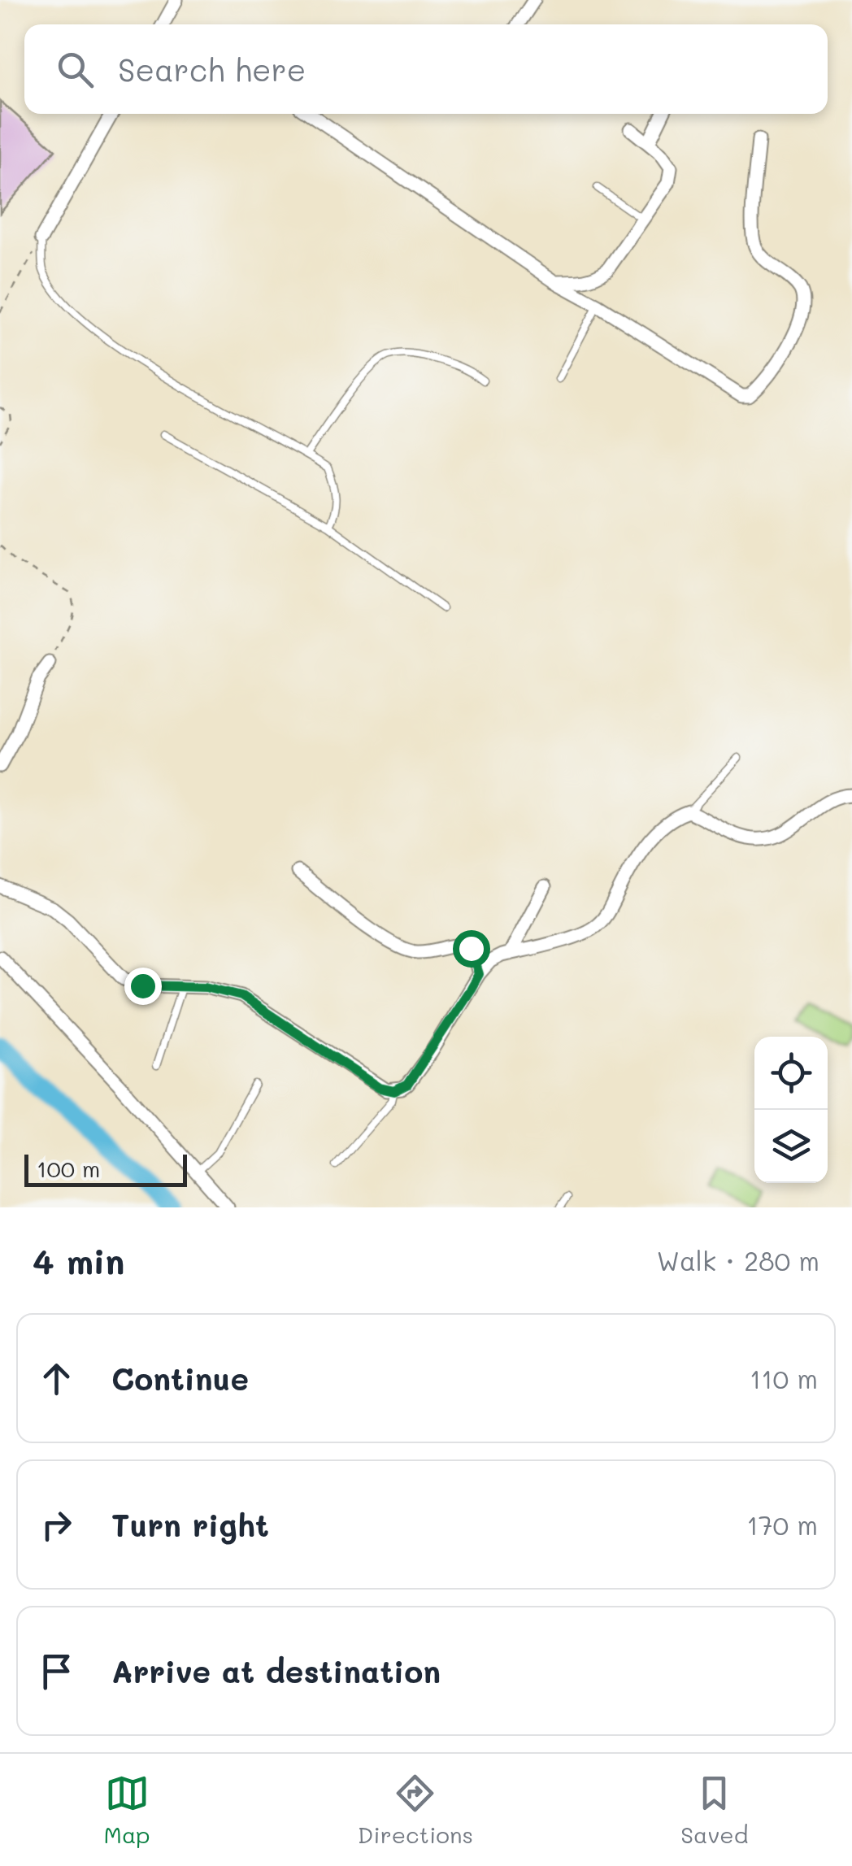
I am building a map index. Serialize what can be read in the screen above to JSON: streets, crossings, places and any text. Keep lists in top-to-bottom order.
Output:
{
  "scale_bar": "100 m",
  "page": {
    "search": "Search here",
    "scale": "100 m",
    "heading": ["4 min", "Walk · 280 m"],
    "list": [
      ["Continue", "110 m"],
      ["Turn right", "170 m"],
      "Arrive at destination"
    ],
    "nav": ["Map", "Directions", "Saved"]
  }
}
